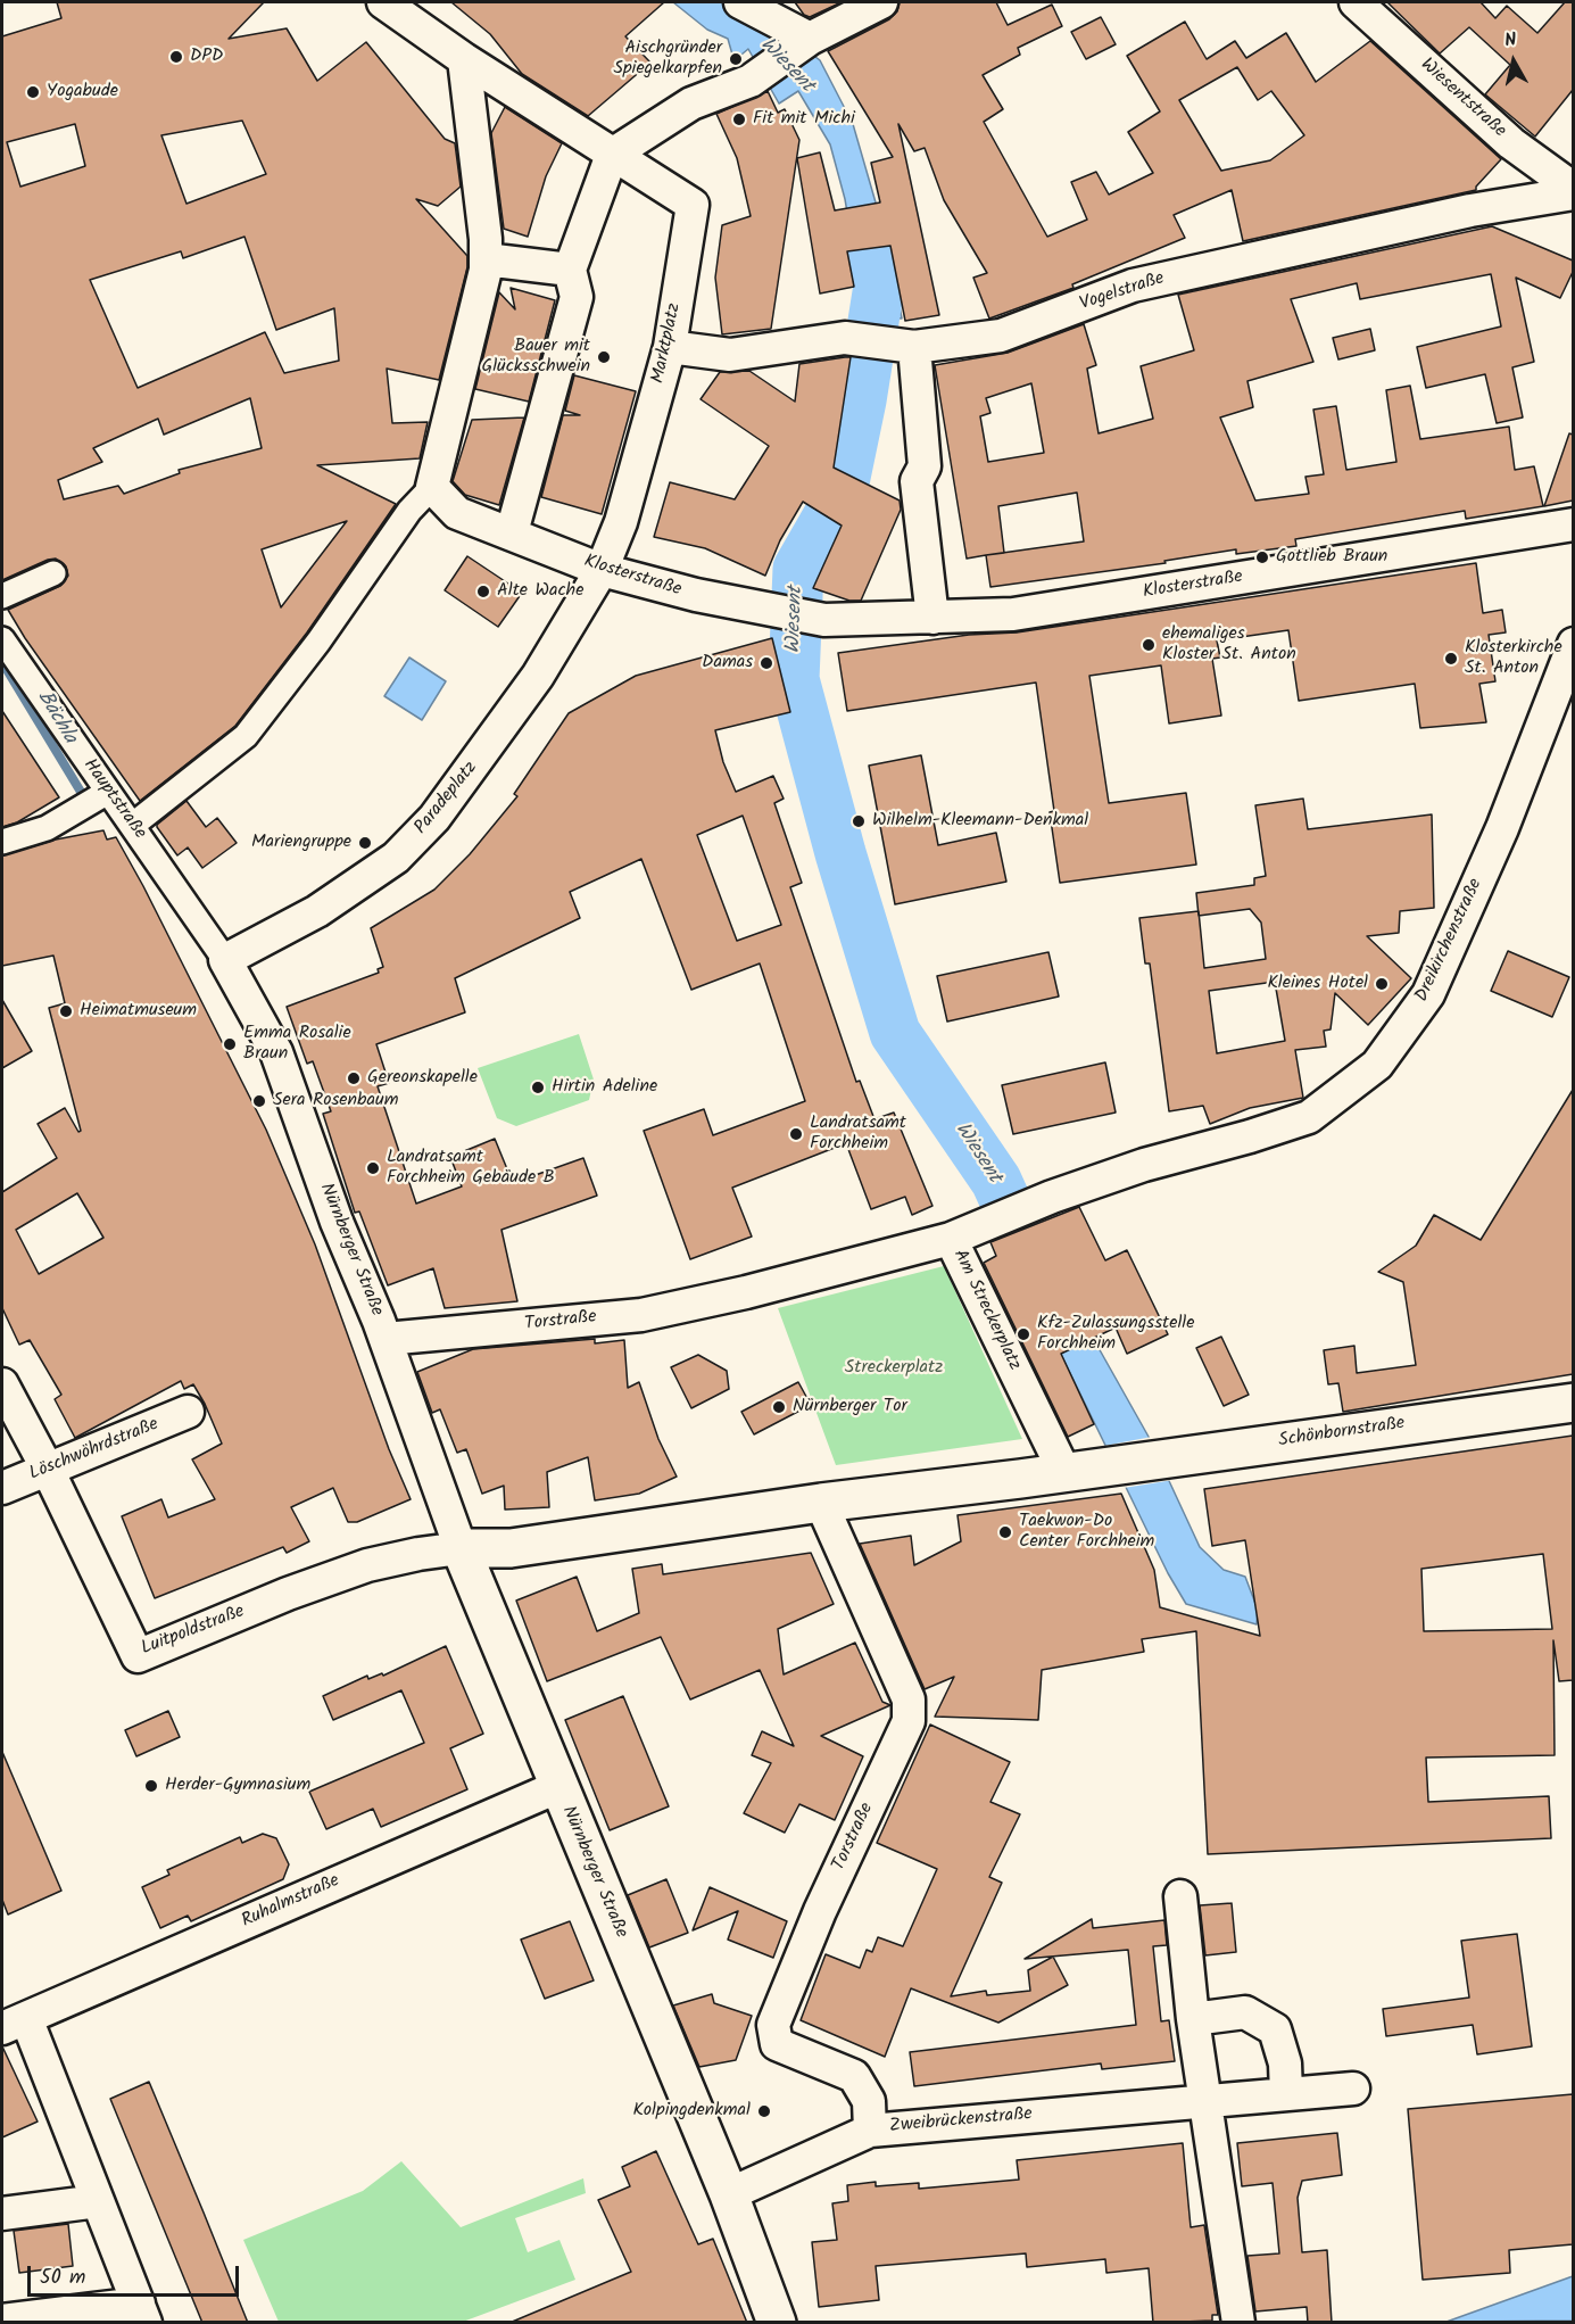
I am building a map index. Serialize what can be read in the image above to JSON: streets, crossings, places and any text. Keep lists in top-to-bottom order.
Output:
{
  "streets": {
    "street": [
      "Wiesentstraße",
      "Vogelstraße",
      "Marktplatz",
      "Klosterstraße",
      "Paradeplatz",
      "Hauptstraße",
      "Dreikirchenstraße",
      "Nürnberger Straße",
      "Am Streckerplatz",
      "Torstraße",
      "Schönbornstraße",
      "Löschwöhrdstraße",
      "Luitpoldstraße",
      "Ruhalmstraße",
      "Zweibrückenstraße"
    ]
  },
  "crossings": [
    ["Wiesentstraße", "Vogelstraße"],
    ["Vogelstraße", "Marktplatz"],
    ["Marktplatz", "Klosterstraße"],
    ["Marktplatz", "Paradeplatz"],
    ["Klosterstraße", "Paradeplatz"],
    ["Paradeplatz", "Hauptstraße"],
    ["Paradeplatz", "Nürnberger Straße"],
    ["Hauptstraße", "Nürnberger Straße"],
    ["Dreikirchenstraße", "Am Streckerplatz"],
    ["Nürnberger Straße", "Torstraße"],
    ["Nürnberger Straße", "Luitpoldstraße"],
    ["Nürnberger Straße", "Ruhalmstraße"],
    ["Nürnberger Straße", "Zweibrückenstraße"],
    ["Am Streckerplatz", "Torstraße"],
    ["Am Streckerplatz", "Schönbornstraße"],
    ["Torstraße", "Zweibrückenstraße"],
    ["Löschwöhrdstraße", "Luitpoldstraße"]
  ],
  "water": ["Wiesent", "Bächla"],
  "parks": ["Streckerplatz"],
  "places": [
    "DPD",
    "Aischgründer Spiegelkarpfen",
    "Yogabude",
    "Fit mit Michi",
    "Bauer mit Glücksschwein",
    "Gottlieb Braun",
    "Alte Wache",
    "ehemaliges Kloster St. Anton",
    "Klosterkirche St. Anton",
    "Damas",
    "Wilhelm-Kleemann-Denkmal",
    "Mariengruppe",
    "Kleines Hotel",
    "Heimatmuseum",
    "Emma Rosalie Braun",
    "Gereonskapelle",
    "Hirtin Adeline",
    "Sera Rosenbaum",
    "Landratsamt Forchheim",
    "Landratsamt Forchheim Gebäude B",
    "Kfz-Zulassungsstelle Forchheim",
    "Nürnberger Tor",
    "Taekwon-Do Center Forchheim",
    "Herder-Gymnasium",
    "Kolpingdenkmal"
  ],
  "scale_bar": "50 m",
  "north": "top"
}
